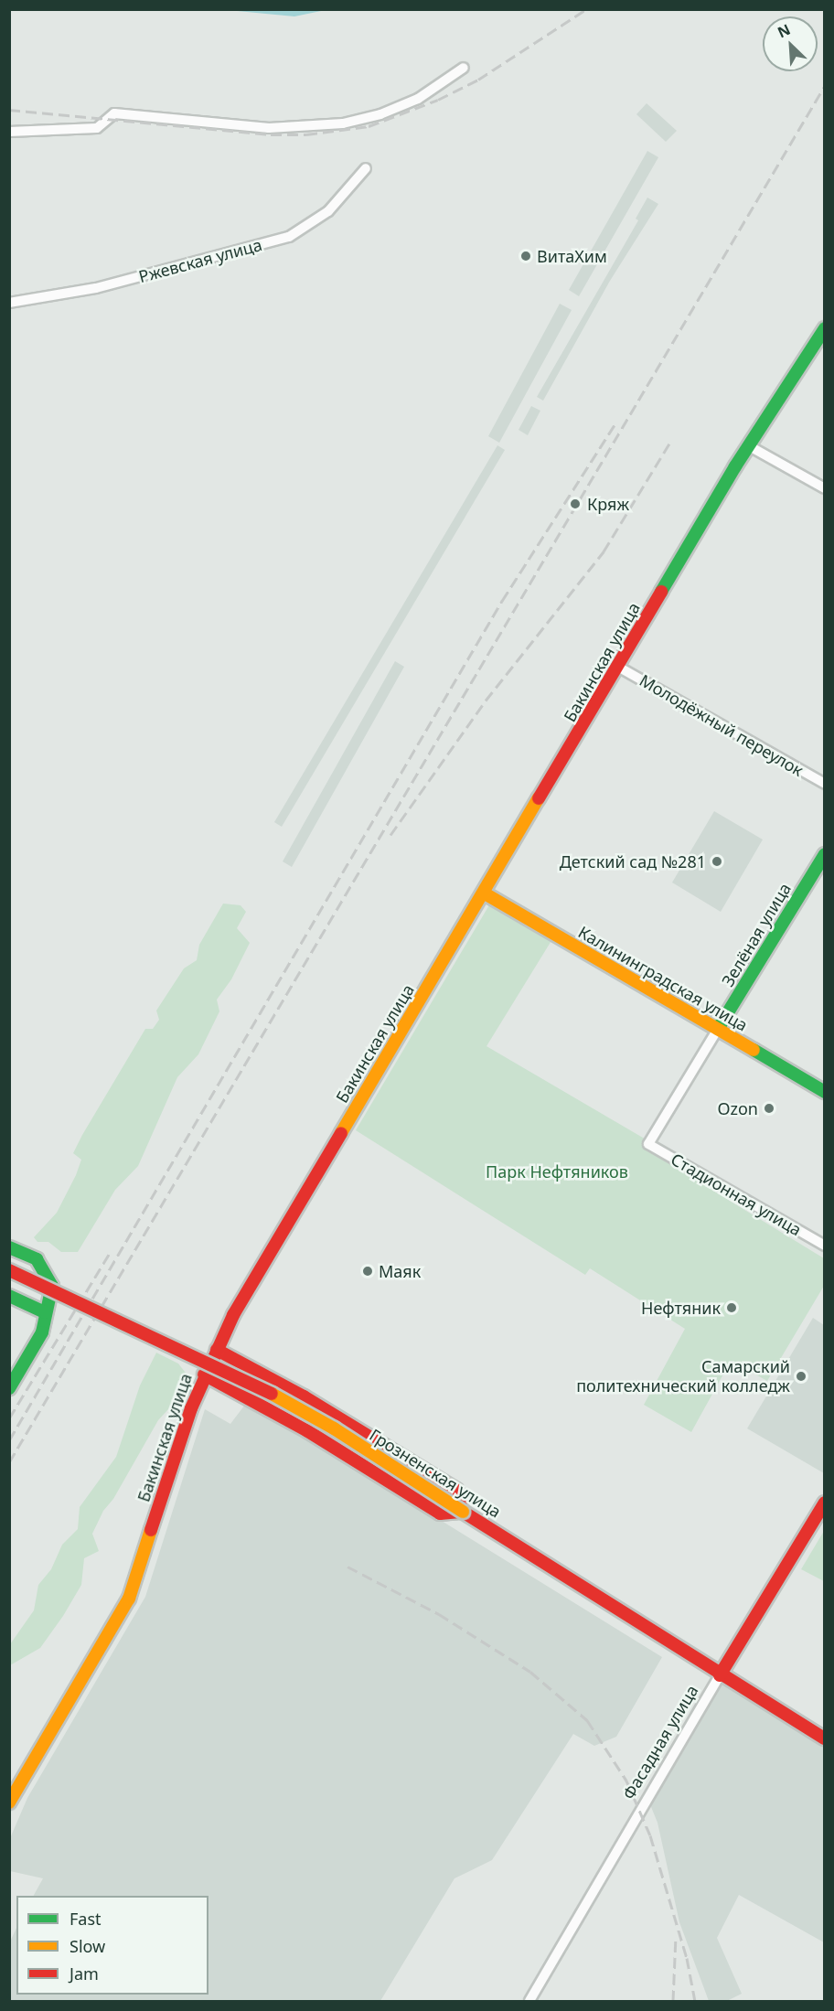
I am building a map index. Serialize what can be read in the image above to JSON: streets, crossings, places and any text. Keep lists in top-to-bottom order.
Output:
{
  "streets": {
    "main road": [
      "Бакинская улица",
      "Зелёная улица",
      "Калининградская улица",
      "Грозненская улица",
      "Фасадная улица"
    ],
    "street": ["Ржевская улица", "Молодёжный переулок", "Стадионная улица"]
  },
  "crossings": [
    ["Бакинская улица", "Молодёжный переулок"],
    ["Бакинская улица", "Калининградская улица"],
    ["Зелёная улица", "Калининградская улица"],
    ["Зелёная улица", "Стадионная улица"],
    ["Грозненская улица", "Фасадная улица"]
  ],
  "parks": ["Парк Нефтяников"],
  "places": [
    "ВитаХим",
    "Кряж",
    "Детский сад №281",
    "Ozon",
    "Маяк",
    "Нефтяник",
    "Самарский политехнический колледж"
  ],
  "legend": ["Fast", "Slow", "Jam"],
  "north": "top left"
}
